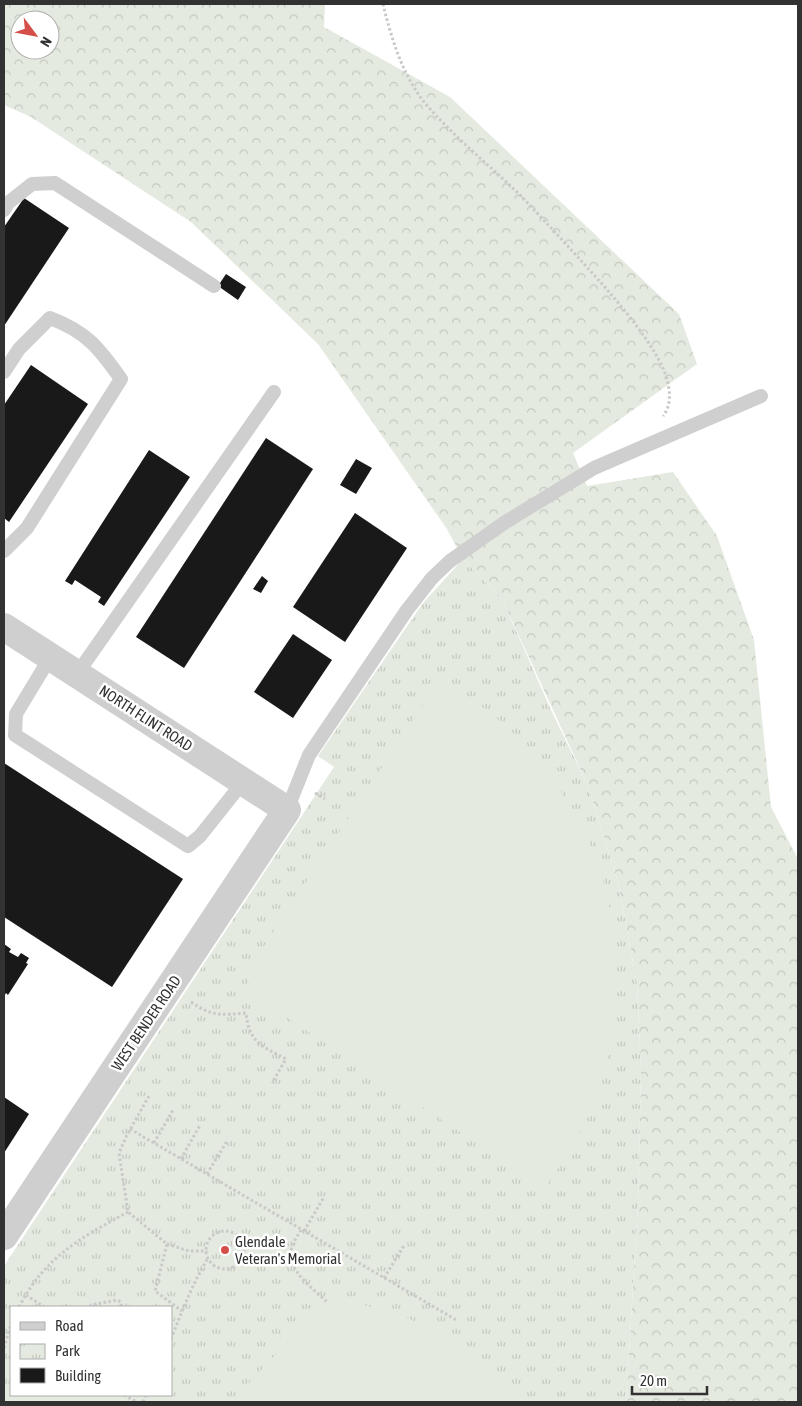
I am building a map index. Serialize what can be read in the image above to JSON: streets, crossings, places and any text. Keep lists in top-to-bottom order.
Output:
{
  "streets": {
    "street": ["NORTH FLINT ROAD", "WEST BENDER ROAD"]
  },
  "crossings": [
    ["NORTH FLINT ROAD", "WEST BENDER ROAD"]
  ],
  "places": ["Glendale Veteran's Memorial"],
  "legend": ["Road", "Park", "Building"],
  "scale_bar": "20 m",
  "north": "bottom right"
}
